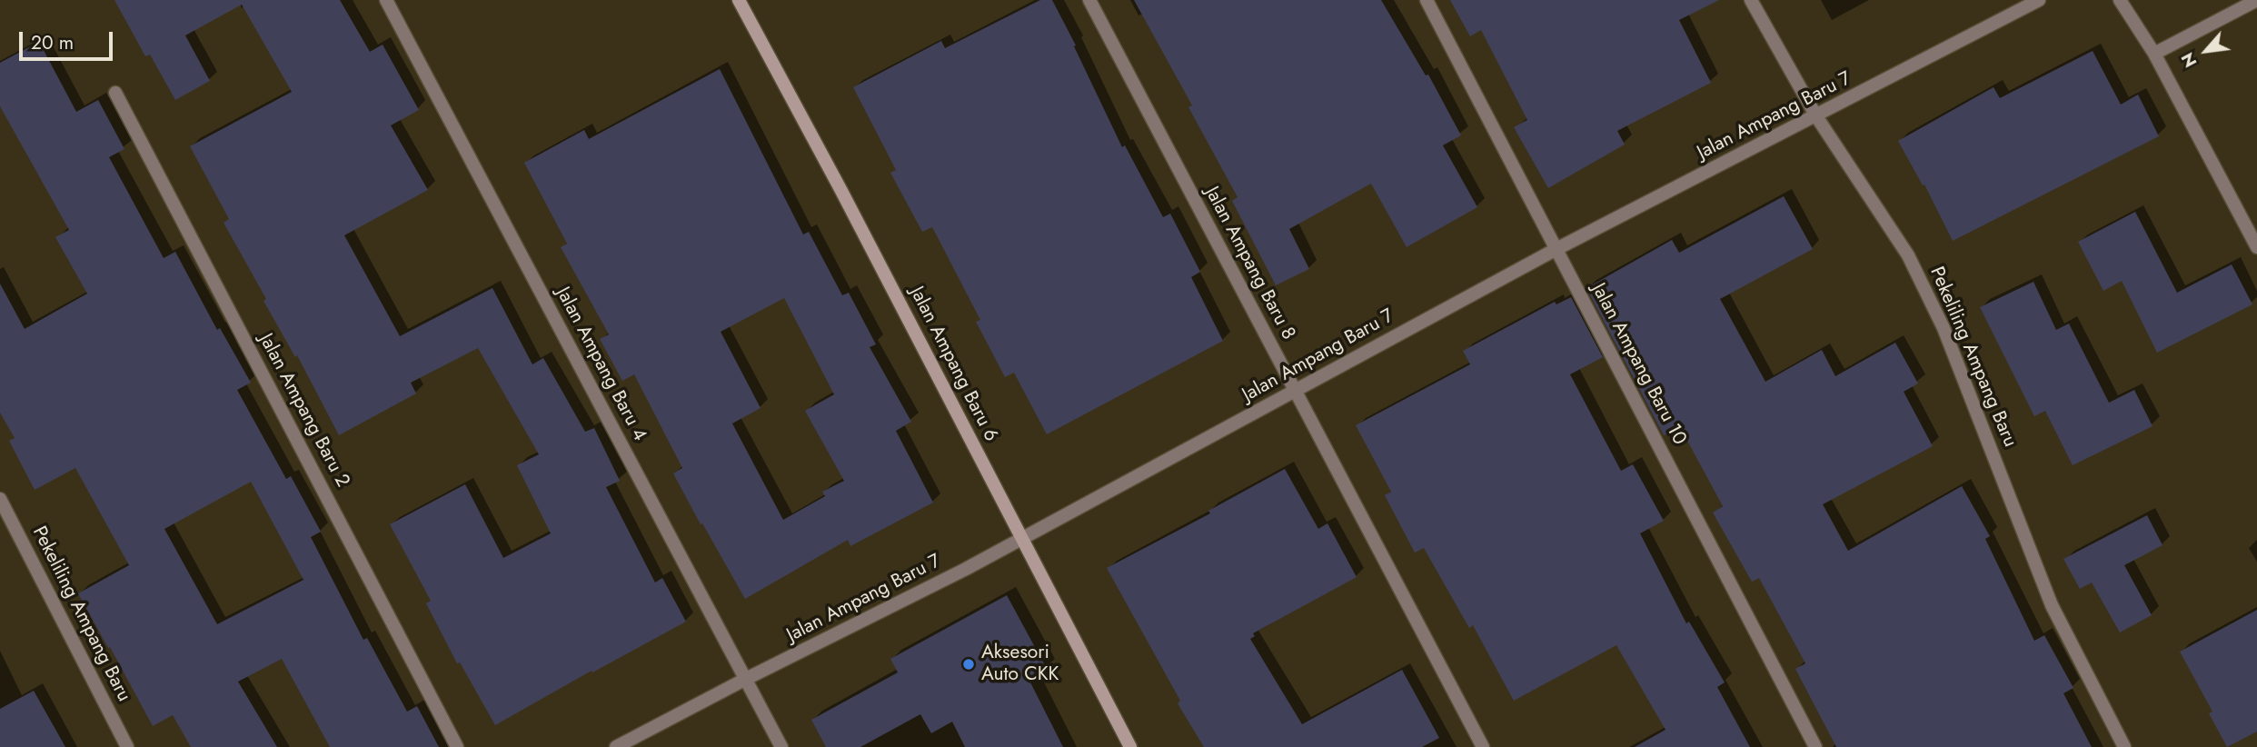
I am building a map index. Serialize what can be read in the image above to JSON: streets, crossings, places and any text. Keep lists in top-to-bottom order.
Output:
{
  "streets": {
    "main road": ["Jalan Ampang Baru 6"],
    "street": [
      "Jalan Ampang Baru 7",
      "Jalan Ampang Baru 8",
      "Pekeliling Ampang Baru",
      "Jalan Ampang Baru 4",
      "Jalan Ampang Baru 10",
      "Jalan Ampang Baru 2"
    ]
  },
  "crossings": [
    ["Jalan Ampang Baru 7", "Jalan Ampang Baru 8"],
    ["Jalan Ampang Baru 7", "Pekeliling Ampang Baru"],
    ["Jalan Ampang Baru 7", "Jalan Ampang Baru 4"],
    ["Jalan Ampang Baru 7", "Jalan Ampang Baru 6"],
    ["Jalan Ampang Baru 7", "Jalan Ampang Baru 10"]
  ],
  "places": ["Aksesori Auto CKK"],
  "scale_bar": "20 m",
  "north": "bottom left"
}
